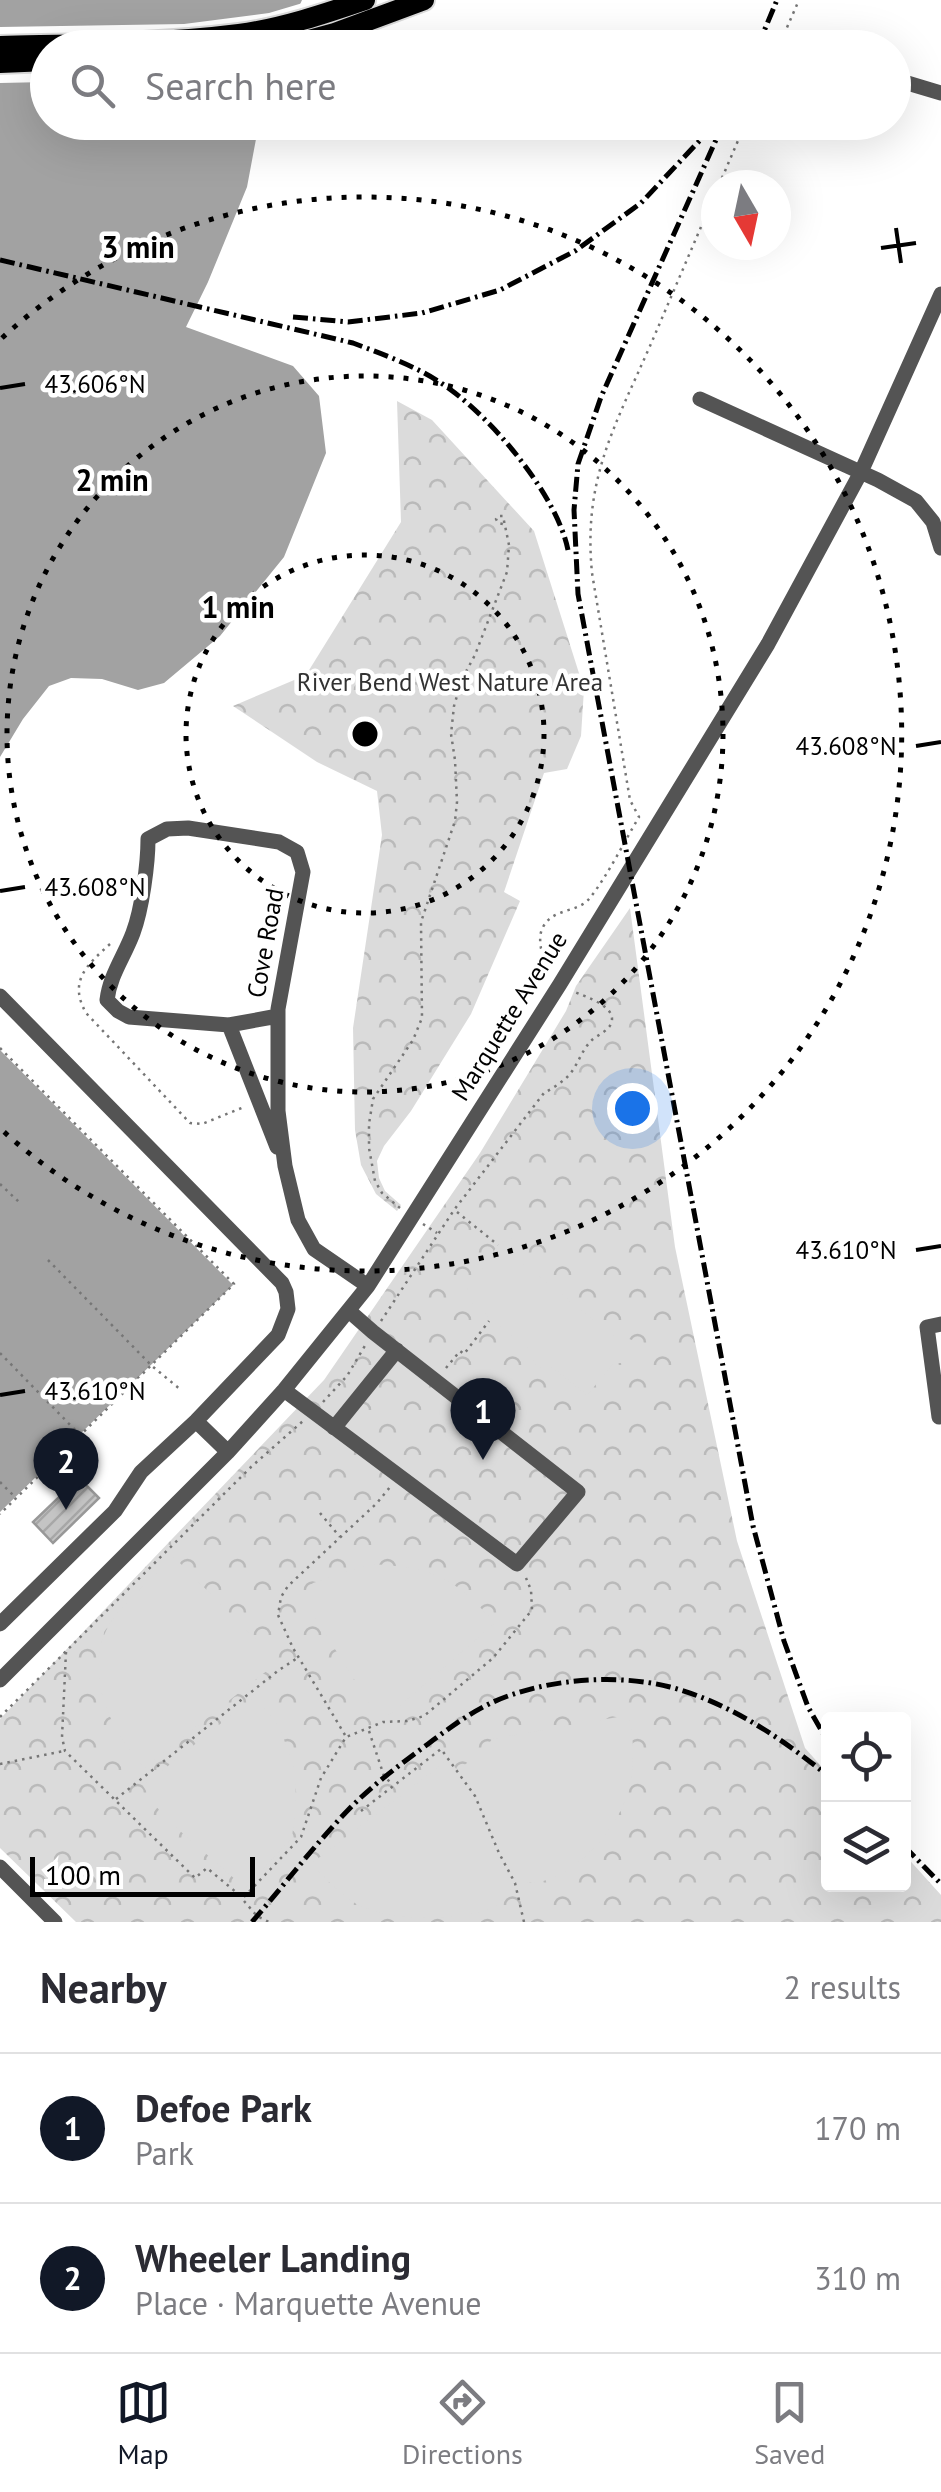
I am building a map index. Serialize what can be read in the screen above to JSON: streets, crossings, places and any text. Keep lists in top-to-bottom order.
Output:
{
  "streets": {
    "street": ["Cove Road", "Marquette Avenue"]
  },
  "crossings": [
    ["Cove Road", "Marquette Avenue"]
  ],
  "parks": ["River Bend West Nature Area"],
  "scale_bar": "100 m",
  "north": "bottom",
  "page": {
    "search": "Search here",
    "pins": ["1", "2"],
    "scale": "100 m",
    "heading": ["Nearby", "2 results"],
    "list": [
      {
        "mark": "1",
        "name": "Defoe Park",
        "note": "Park",
        "value": "170 m"
      },
      {
        "mark": "2",
        "name": "Wheeler Landing",
        "note": "Place · Marquette Avenue",
        "value": "310 m"
      }
    ],
    "nav": ["Map", "Directions", "Saved"]
  },
  "coordinates": ["43.606°N", "43.608°N", "43.610°N"],
  "rings": ["3 min", "2 min", "1 min"]
}
